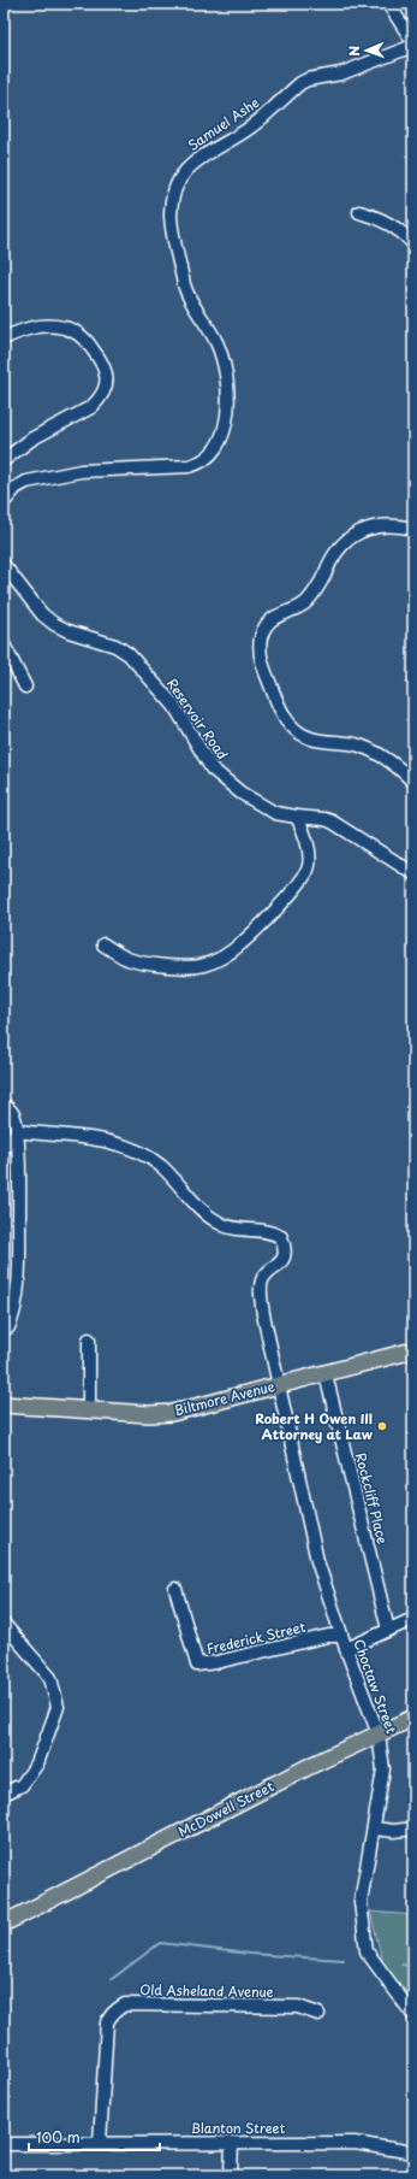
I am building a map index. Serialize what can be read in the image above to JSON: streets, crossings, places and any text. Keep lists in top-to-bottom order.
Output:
{
  "streets": {
    "main road": ["Biltmore Avenue", "McDowell Street"],
    "street": [
      "Samuel Ashe",
      "Reservoir Road",
      "Rockcliff Place",
      "Frederick Street",
      "Choctaw Street",
      "Old Asheland Avenue",
      "Blanton Street"
    ]
  },
  "crossings": [
    ["Biltmore Avenue", "Rockcliff Place"],
    ["Biltmore Avenue", "Choctaw Street"],
    ["Frederick Street", "Choctaw Street"],
    ["Choctaw Street", "McDowell Street"],
    ["Old Asheland Avenue", "Blanton Street"]
  ],
  "places": ["Robert H Owen III Attorney at Law"],
  "scale_bar": "100 m",
  "north": "left"
}
